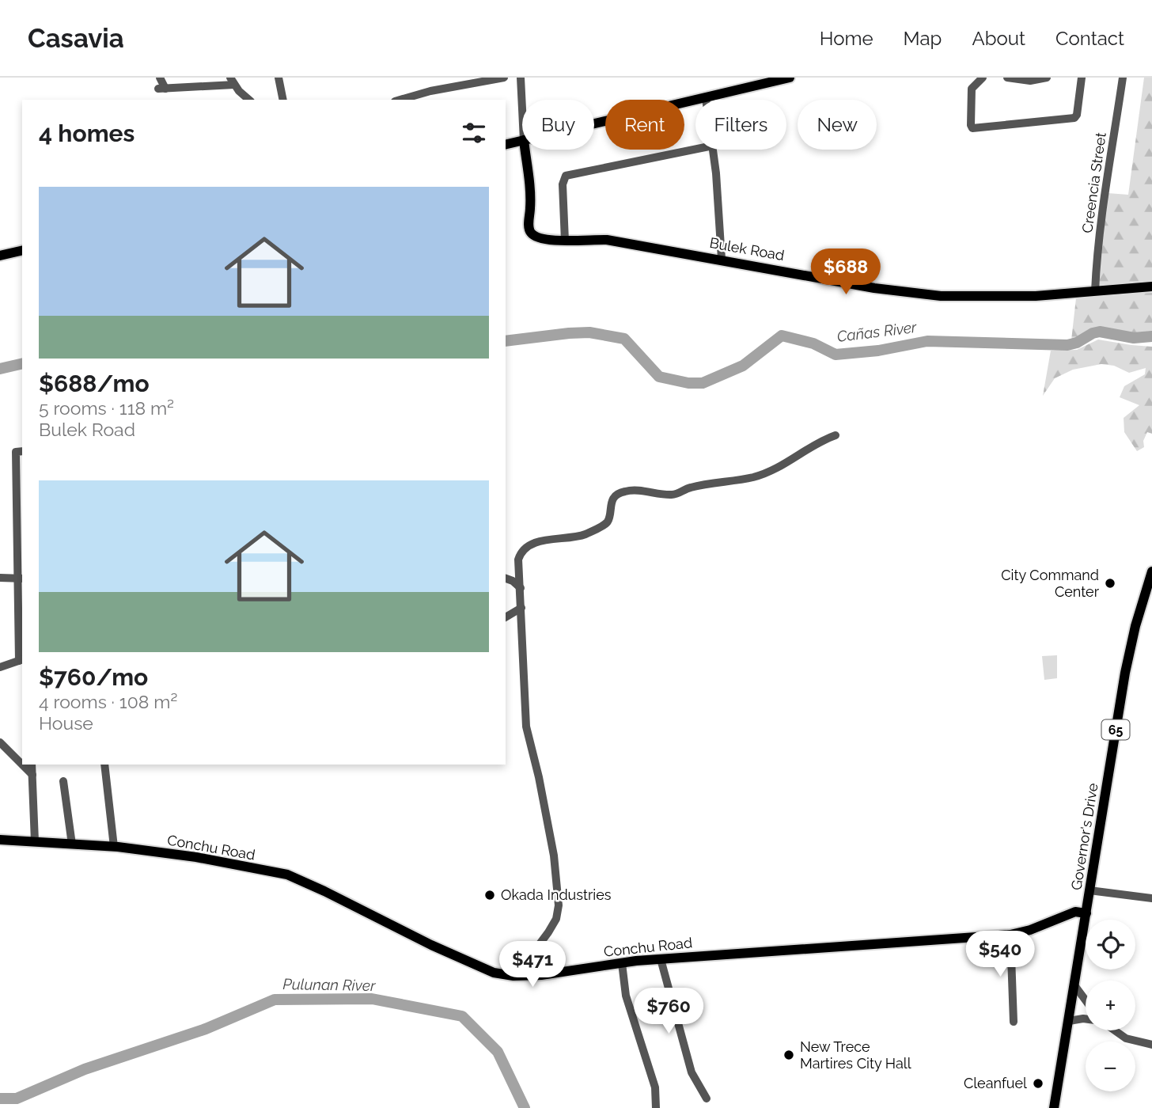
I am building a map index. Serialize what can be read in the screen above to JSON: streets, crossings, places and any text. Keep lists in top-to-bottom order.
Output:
{
  "streets": {
    "main road": [
      "Bulek Road",
      "65",
      "Governor's Drive",
      "Conchu Road"
    ],
    "street": ["Creencia Street"]
  },
  "crossings": [
    ["Creencia Street", "Bulek Road"],
    ["Governor's Drive", "Conchu Road"]
  ],
  "water": ["Cañas River", "Pulunan River"],
  "places": [
    "City Command Center",
    "Okada Industries",
    "New Trece Martires City Hall",
    "Cleanfuel"
  ],
  "page": {
    "header": "Casavia",
    "nav": [
      "Home",
      "Map",
      "About",
      "Contact"
    ],
    "chip": [
      "Buy",
      "Rent",
      "Filters",
      "New"
    ],
    "heading": "4 homes",
    "list": [
      {
        "name": "$688/mo",
        "note": "5 rooms · 118 m² · Bulek Road"
      },
      {
        "name": "$760/mo",
        "note": "4 rooms · 108 m² · House"
      }
    ],
    "price": [
      "$688",
      "$540",
      "$471",
      "$760"
    ],
    "map_buttons": ["+", "−"]
  }
}
